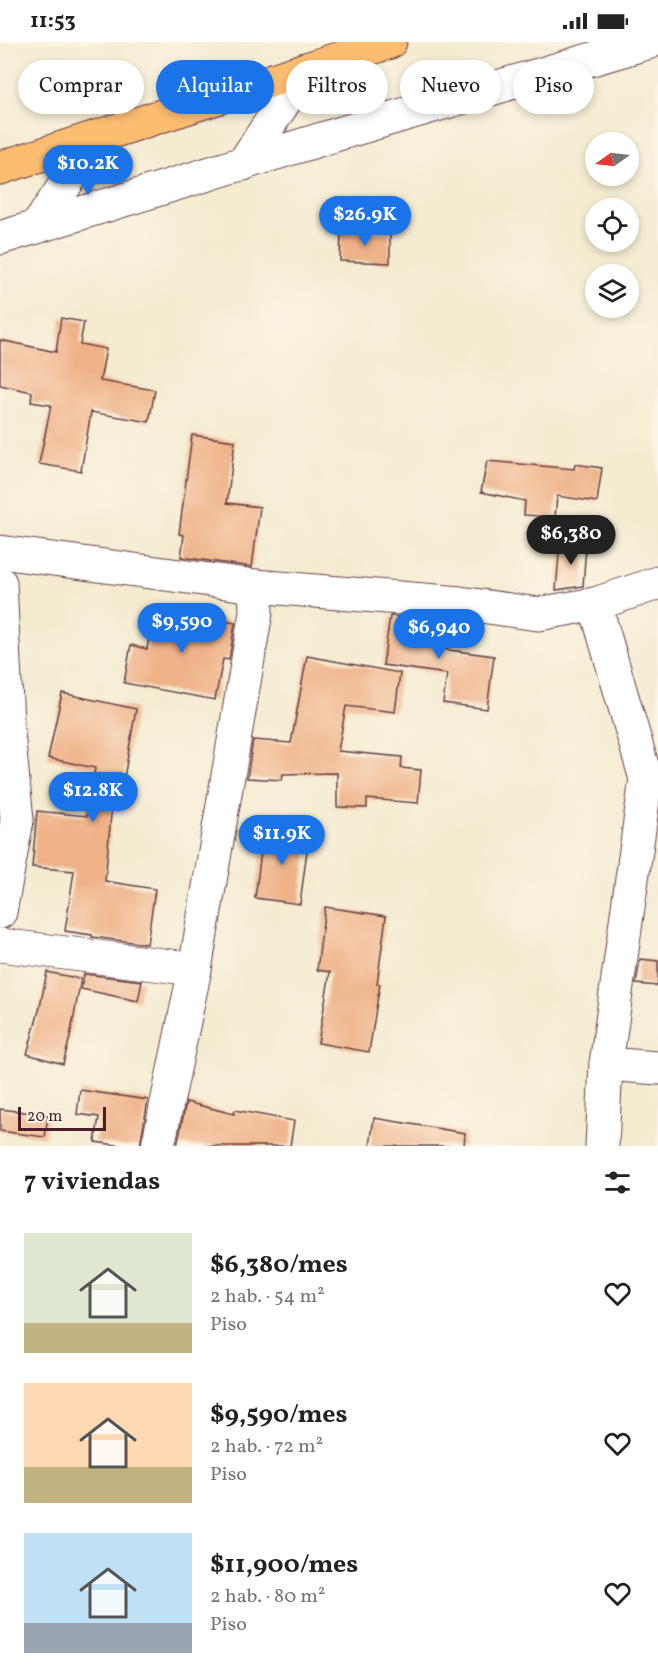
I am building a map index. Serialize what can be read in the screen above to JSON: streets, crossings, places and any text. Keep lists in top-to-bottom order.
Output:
{
  "scale_bar": "20 m",
  "north": "left",
  "page": {
    "status": "11:53",
    "chip": [
      "Comprar",
      "Alquilar",
      "Filtros",
      "Nuevo",
      "Piso"
    ],
    "price": [
      "$10.2K",
      "$26.9K",
      "$6,380",
      "$9,590",
      "$6,940",
      "$12.8K",
      "$11.9K"
    ],
    "scale": "20 m",
    "heading": "7 viviendas",
    "list": [
      {
        "name": "$6,380/mes",
        "note": "2 hab. · 54 m² · Piso"
      },
      {
        "name": "$9,590/mes",
        "note": "2 hab. · 72 m² · Piso"
      },
      {
        "name": "$11,900/mes",
        "note": "2 hab. · 80 m² · Piso"
      }
    ]
  }
}
